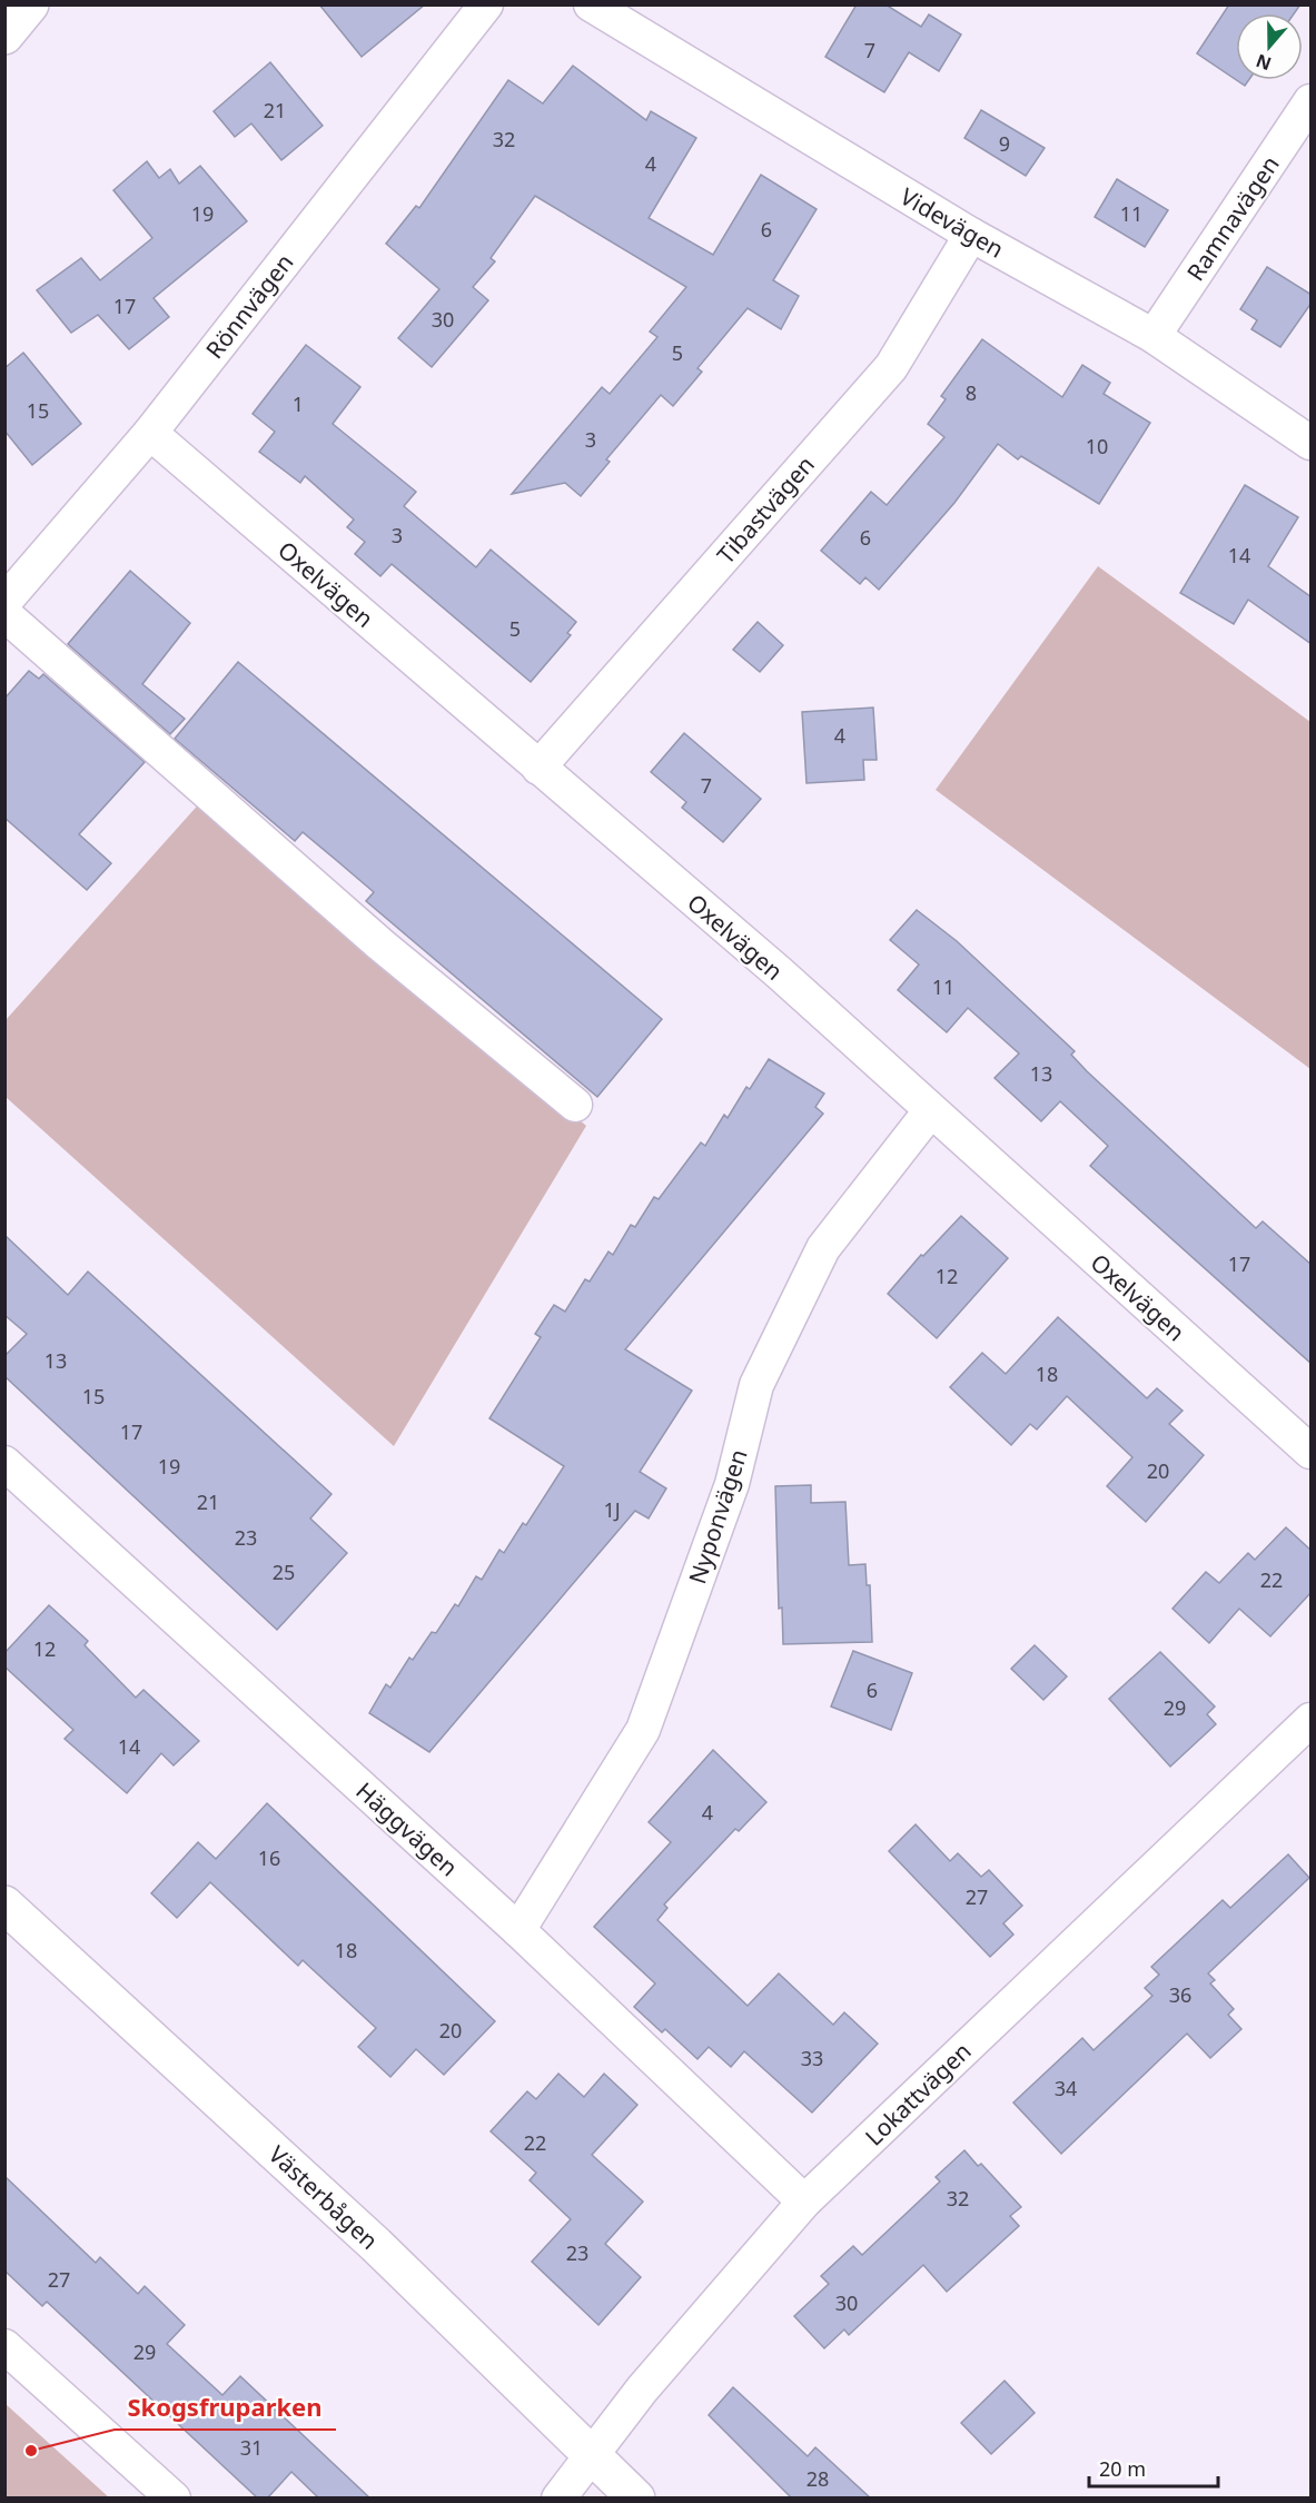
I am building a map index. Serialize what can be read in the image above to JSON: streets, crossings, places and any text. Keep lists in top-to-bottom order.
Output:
{
  "streets": {
    "street": [
      "Ramnavägen",
      "Videvägen",
      "Rönnvägen",
      "Tibastvägen",
      "Oxelvägen",
      "Nyponvägen",
      "Häggvägen",
      "Lokattvägen",
      "Västerbågen"
    ]
  },
  "crossings": [
    ["Ramnavägen", "Videvägen"],
    ["Videvägen", "Tibastvägen"],
    ["Rönnvägen", "Oxelvägen"],
    ["Tibastvägen", "Oxelvägen"],
    ["Oxelvägen", "Nyponvägen"],
    ["Nyponvägen", "Häggvägen"],
    ["Häggvägen", "Lokattvägen"],
    ["Lokattvägen", "Västerbågen"]
  ],
  "places": ["Skogsfruparken"],
  "house_numbers": [
    "7",
    "21",
    "32",
    "9",
    "4",
    "19",
    "11",
    "6",
    "17",
    "30",
    "5",
    "8",
    "1",
    "15",
    "3",
    "10",
    "3",
    "6",
    "14",
    "5",
    "4",
    "7",
    "11",
    "13",
    "17",
    "12",
    "13",
    "18",
    "15",
    "17",
    "19",
    "20",
    "21",
    "1J",
    "23",
    "25",
    "22",
    "12",
    "6",
    "29",
    "14",
    "4",
    "16",
    "27",
    "18",
    "36",
    "20",
    "33",
    "34",
    "22",
    "32",
    "23",
    "27",
    "30",
    "29",
    "31",
    "28"
  ],
  "scale_bar": "20 m",
  "north": "bottom"
}
